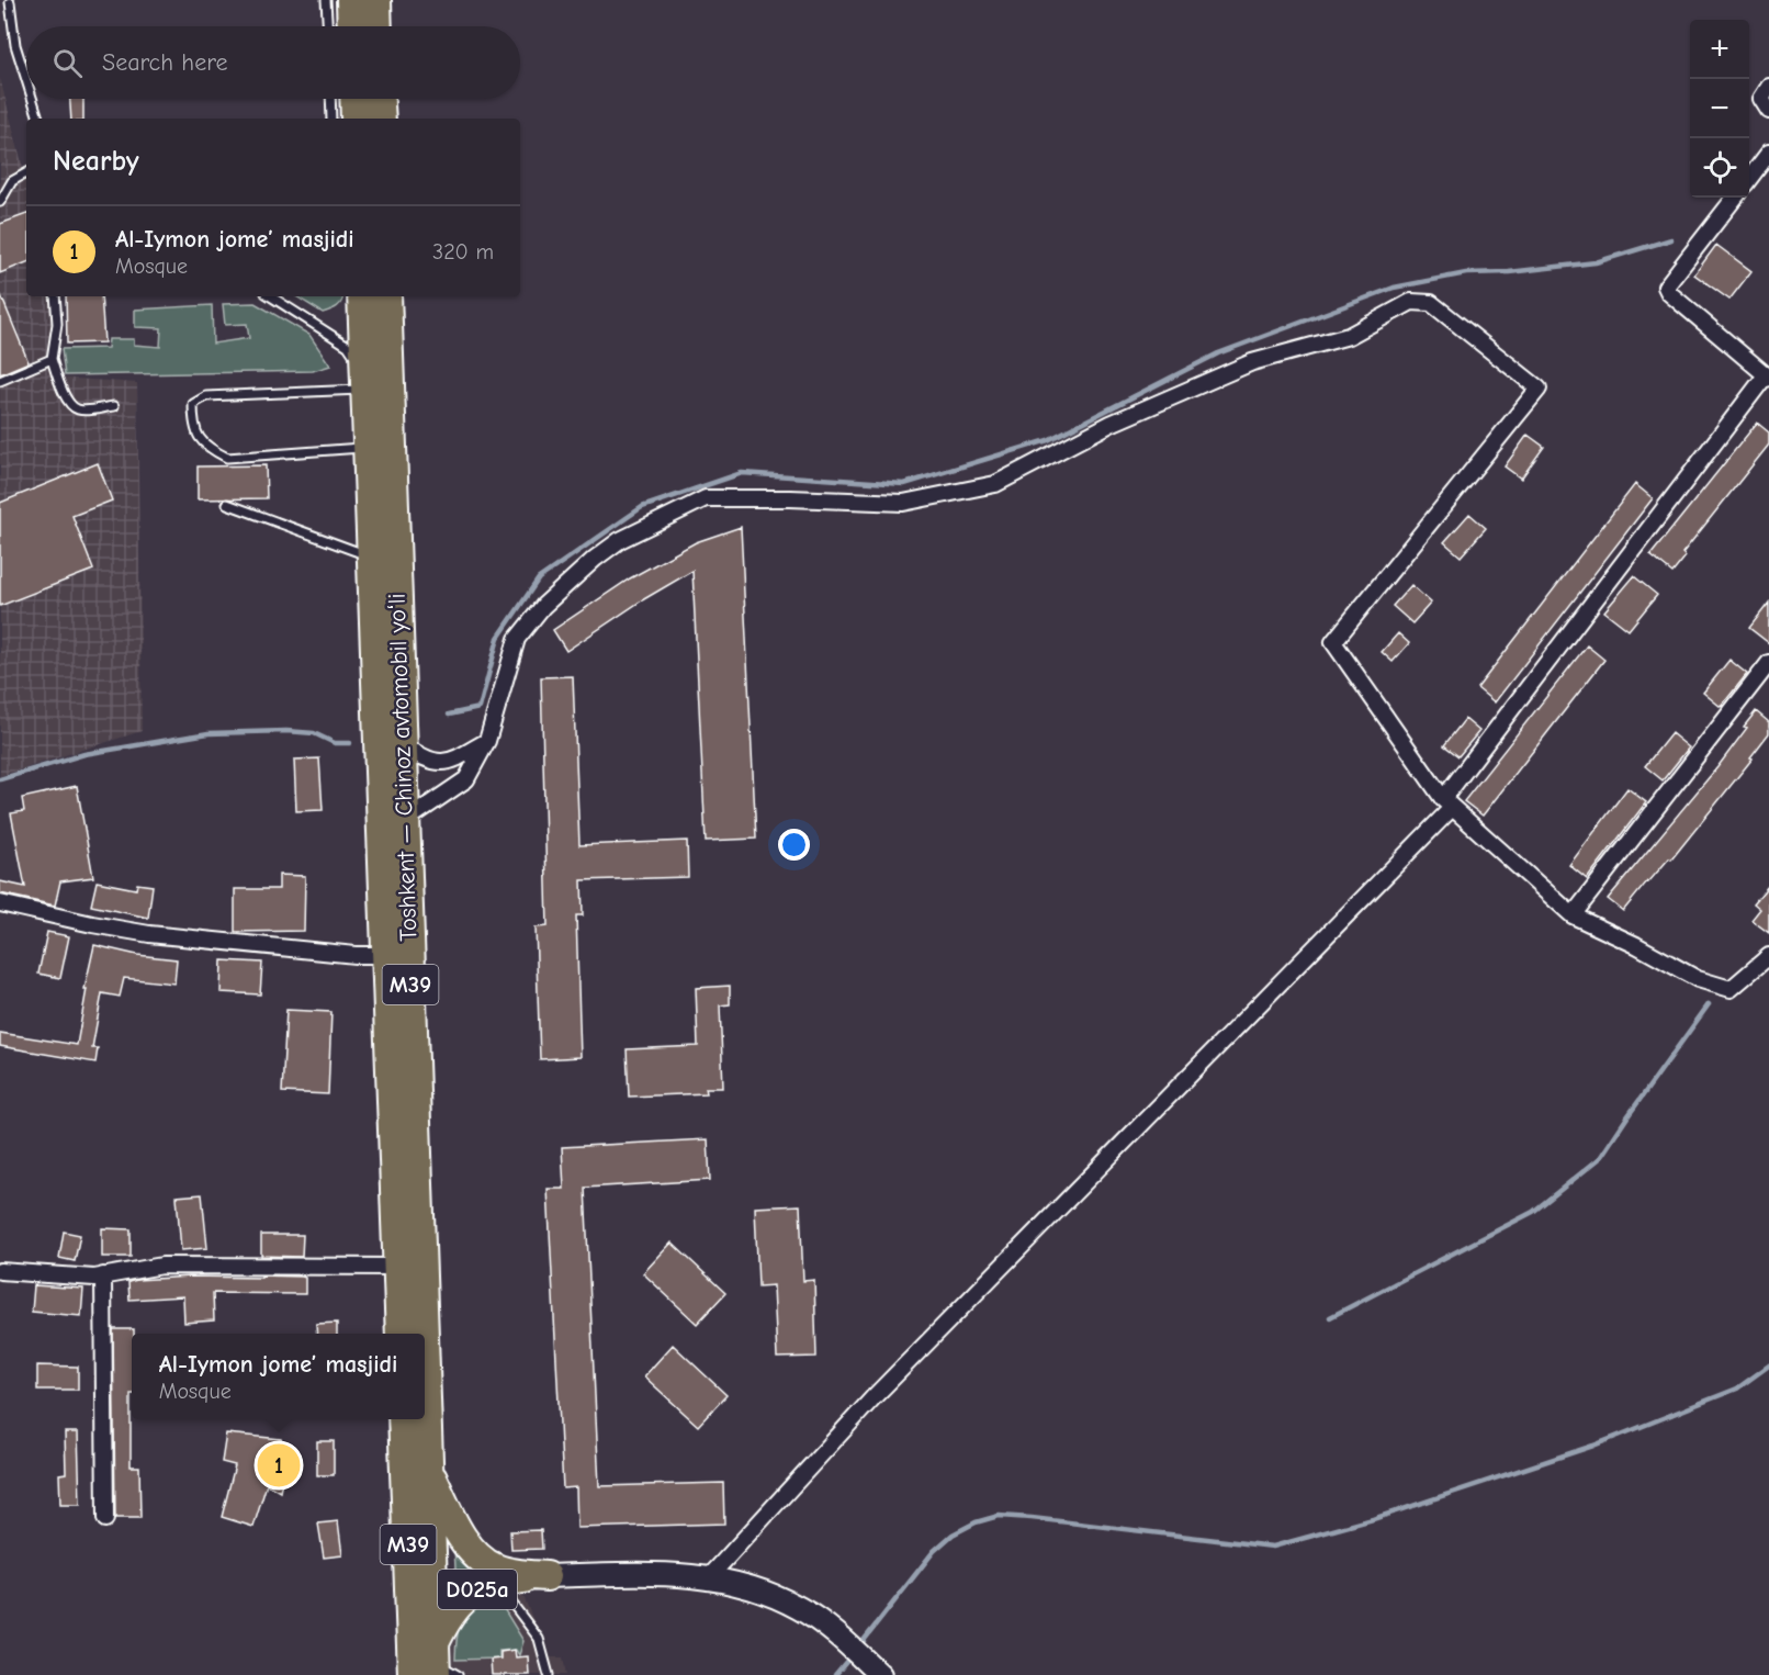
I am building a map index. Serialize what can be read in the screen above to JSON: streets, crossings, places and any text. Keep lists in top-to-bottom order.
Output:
{
  "streets": {
    "highway": ["Toshkent — Chinoz avtomobil yoʻli", "M39", "D025a"]
  },
  "crossings": [
    ["Toshkent — Chinoz avtomobil yoʻli", "M39"],
    ["Toshkent — Chinoz avtomobil yoʻli", "D025a"],
    ["M39", "D025a"]
  ],
  "page": {
    "map_buttons": ["+", "−"],
    "search": "Search here",
    "heading": "Nearby",
    "list": [
      {
        "mark": "1",
        "name": "Al-Iymon jome’ masjidi",
        "note": "Mosque",
        "value": "320 m"
      }
    ],
    "popup": ["Al-Iymon jome’ masjidi", "Mosque"],
    "pins": "1"
  }
}
